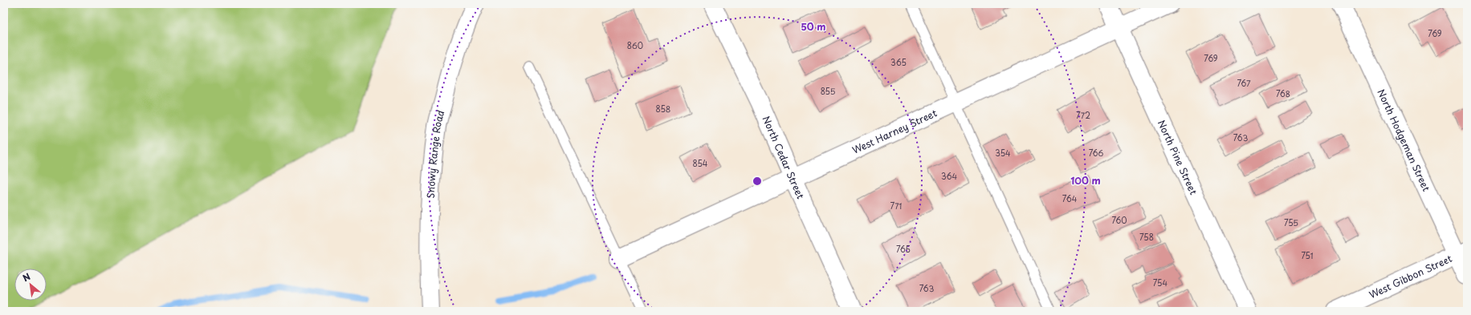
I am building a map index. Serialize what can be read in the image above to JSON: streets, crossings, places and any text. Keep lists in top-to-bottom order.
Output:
{
  "streets": {
    "street": [
      "West Harney Street",
      "North Hodgeman Street",
      "Snowy Range Road",
      "North Cedar Street",
      "North Pine Street",
      "West Gibbon Street"
    ]
  },
  "crossings": [
    ["West Harney Street", "North Cedar Street"],
    ["West Harney Street", "North Pine Street"],
    ["North Hodgeman Street", "West Gibbon Street"]
  ],
  "house_numbers": [
    "769",
    "860",
    "769",
    "365",
    "767",
    "855",
    "768",
    "858",
    "772",
    "763",
    "354",
    "766",
    "854",
    "364",
    "764",
    "771",
    "760",
    "755",
    "758",
    "765",
    "751",
    "754",
    "763"
  ],
  "north": "top left",
  "rings": ["50 m", "100 m"]
}
